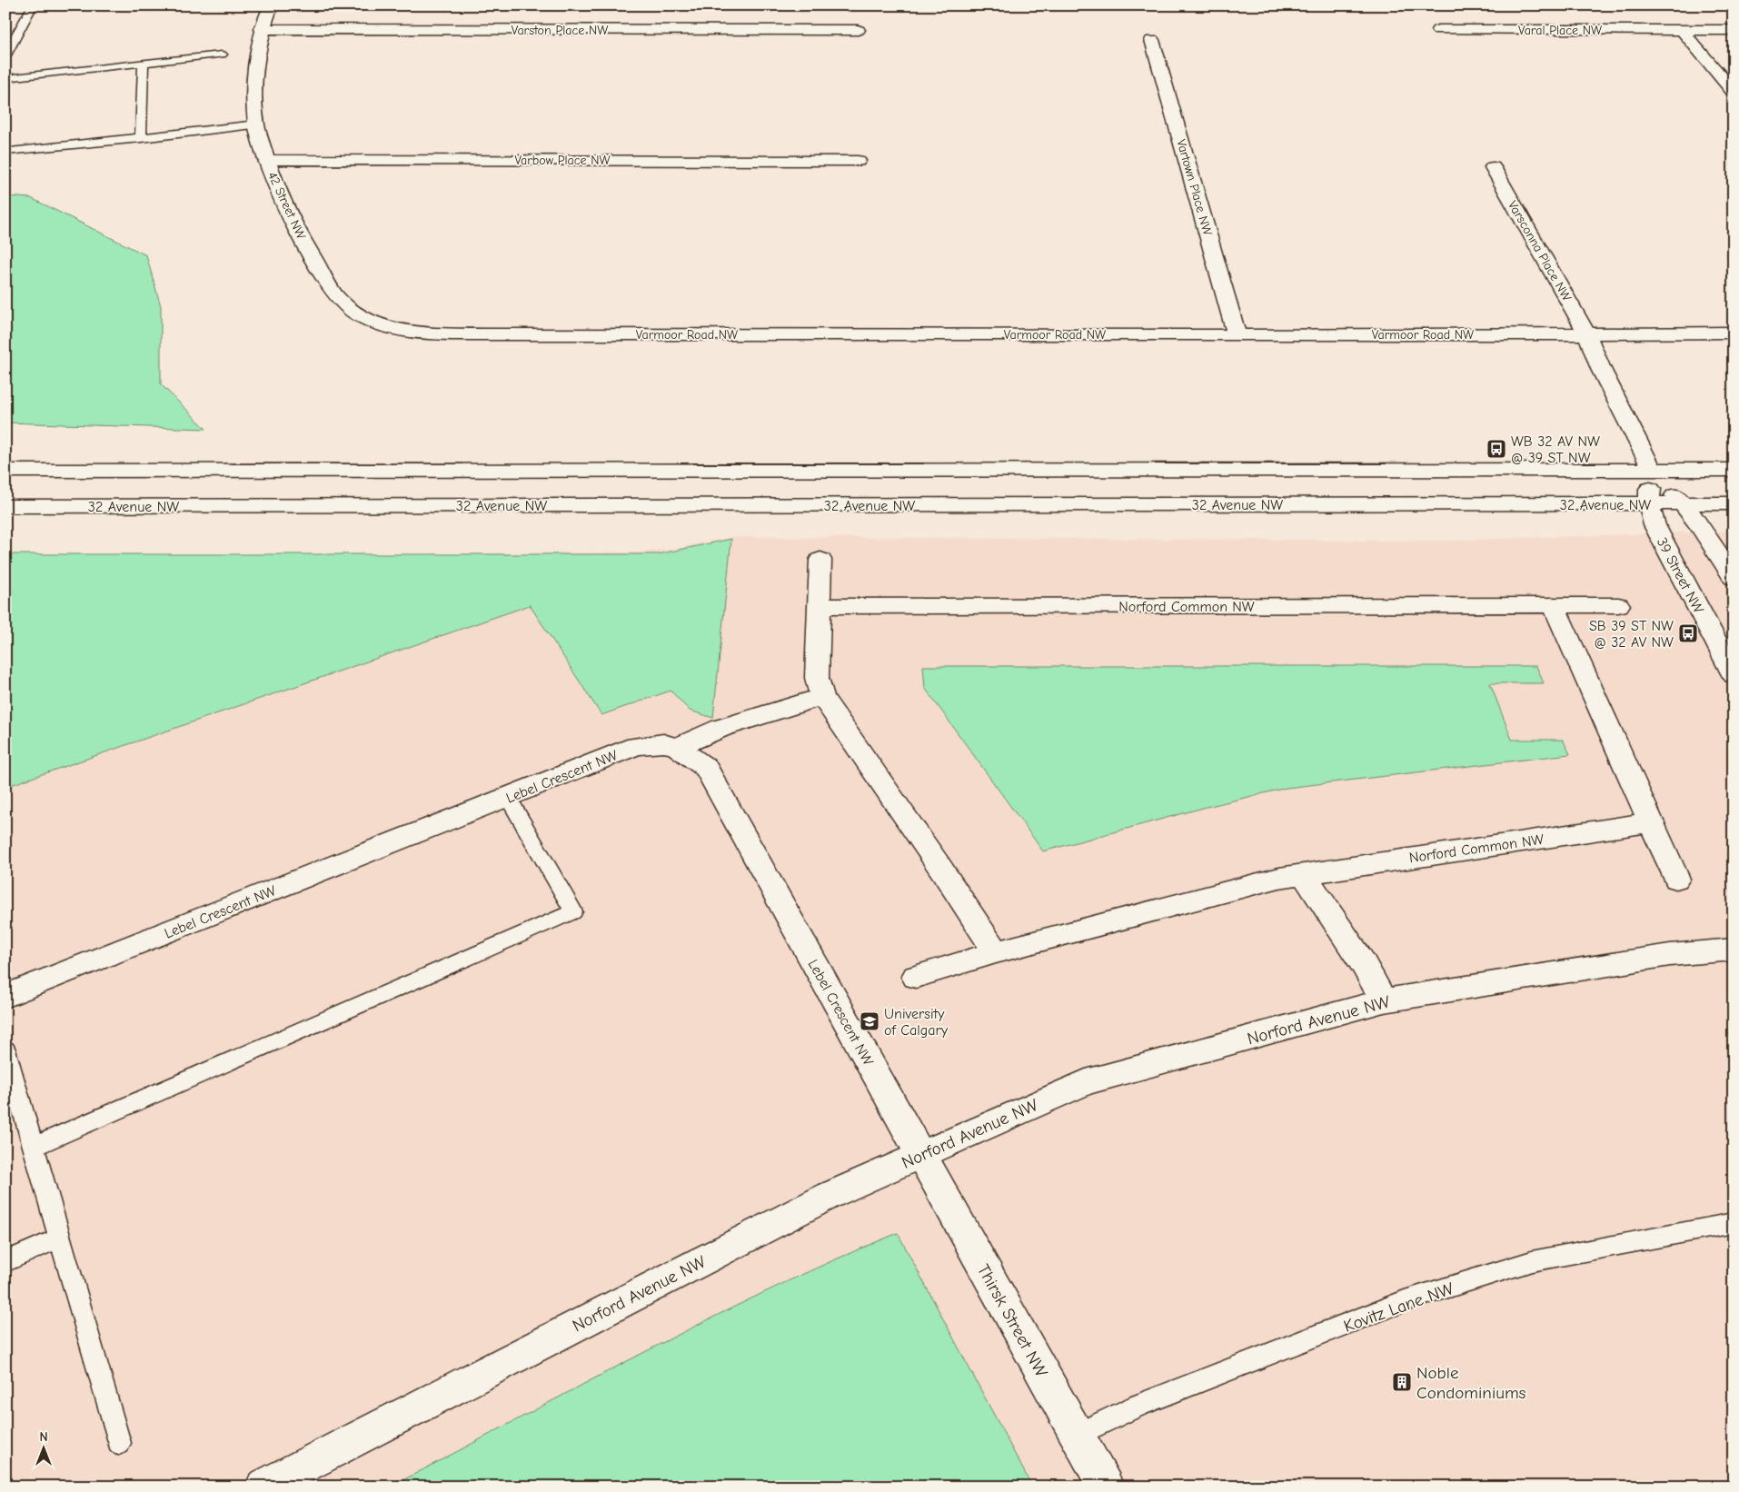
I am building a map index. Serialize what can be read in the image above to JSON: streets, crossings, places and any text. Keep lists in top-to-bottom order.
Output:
{
  "streets": {
    "street": [
      "Varston Place NW",
      "Varal Place NW",
      "Varbow Place NW",
      "Vartown Place NW",
      "42 Street NW",
      "Varsconna Place NW",
      "Varmoor Road NW",
      "32 Avenue NW",
      "39 Street NW",
      "Norford Common NW",
      "Lebel Crescent NW",
      "Norford Avenue NW",
      "Thirsk Street NW"
    ],
    "lane": ["Kovitz Lane NW"]
  },
  "crossings": [
    ["Varston Place NW", "42 Street NW"],
    ["Varbow Place NW", "42 Street NW"],
    ["Vartown Place NW", "Varmoor Road NW"],
    ["42 Street NW", "Varmoor Road NW"],
    ["Varsconna Place NW", "Varmoor Road NW"],
    ["Varsconna Place NW", "39 Street NW"],
    ["Varmoor Road NW", "39 Street NW"],
    ["32 Avenue NW", "39 Street NW"],
    ["Lebel Crescent NW", "Norford Avenue NW"],
    ["Lebel Crescent NW", "Thirsk Street NW"],
    ["Norford Avenue NW", "Thirsk Street NW"],
    ["Kovitz Lane NW", "Thirsk Street NW"]
  ],
  "places": {
    "bus stop": ["WB 32 AV NW @ 39 ST NW", "SB 39 ST NW @ 32 AV NW"],
    "school or university": ["University of Calgary"],
    "building": ["Noble Condominiums"]
  },
  "north": "top"
}
